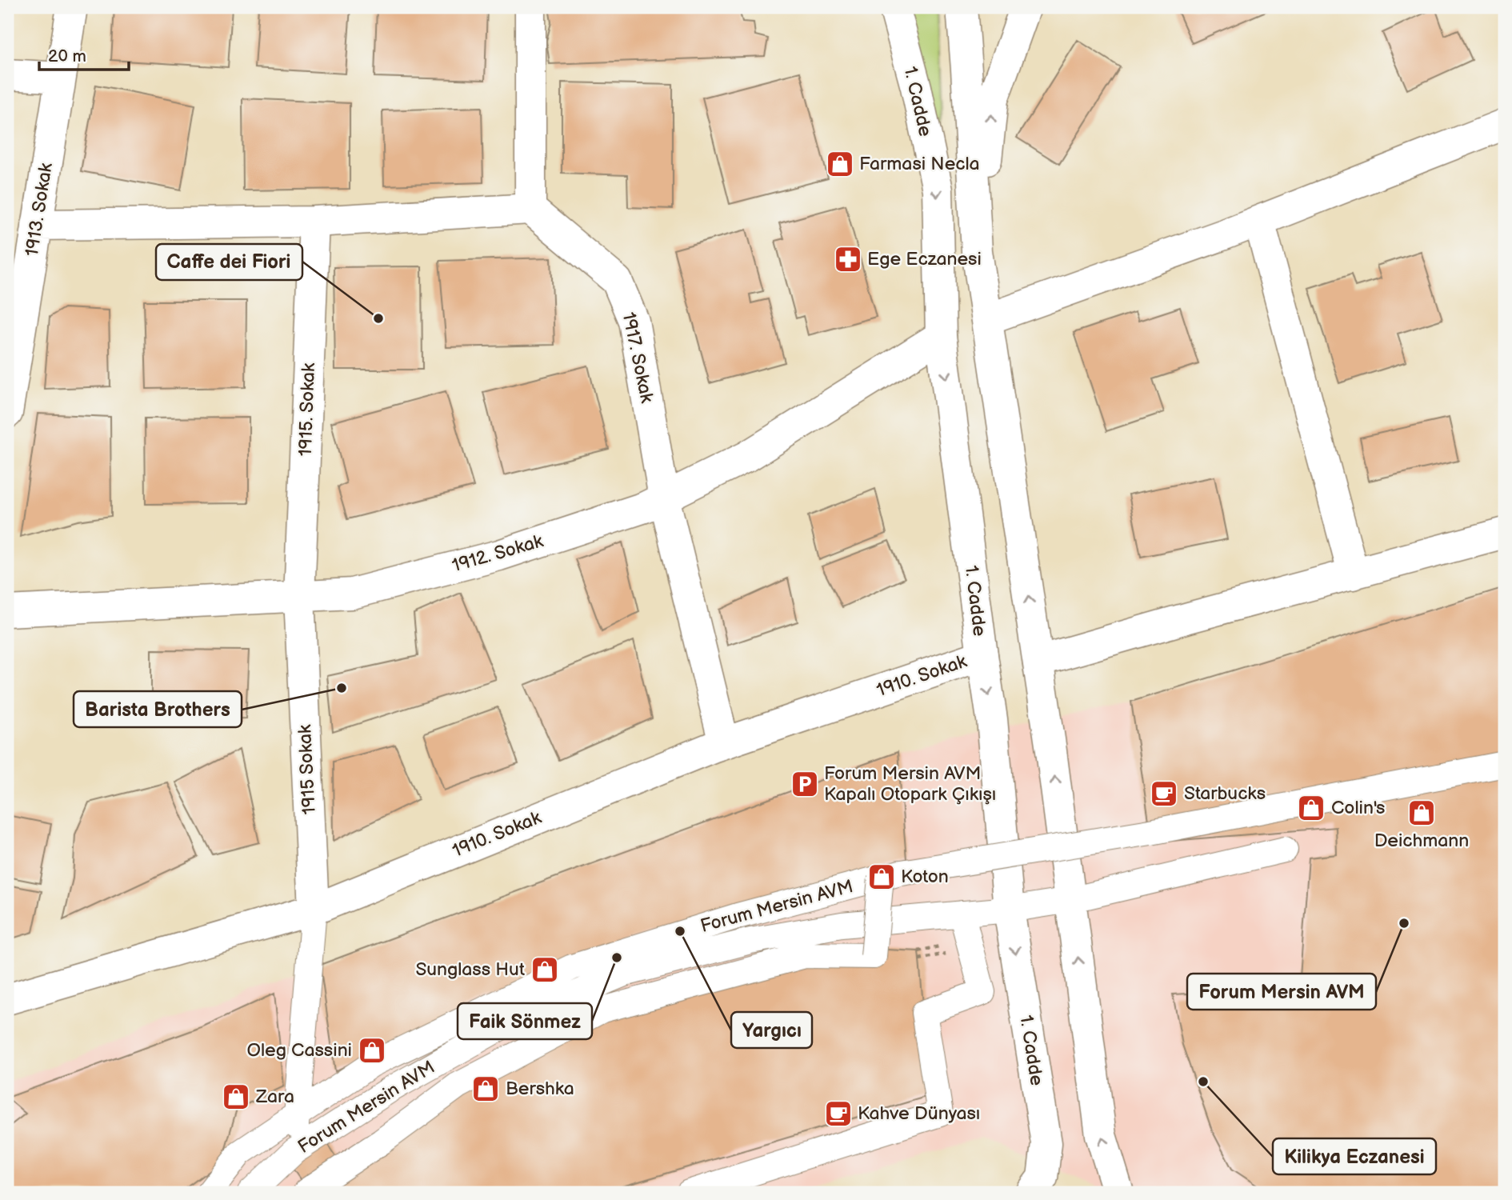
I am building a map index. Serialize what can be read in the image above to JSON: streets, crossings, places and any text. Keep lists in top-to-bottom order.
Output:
{
  "streets": {
    "street": [
      "1. Cadde",
      "1913. Sokak",
      "1917. Sokak",
      "1915. Sokak",
      "1912. Sokak",
      "1910. Sokak",
      "1915 Sokak",
      "Forum Mersin AVM"
    ]
  },
  "crossings": [
    ["1. Cadde", "1912. Sokak"],
    ["1. Cadde", "1910. Sokak"],
    ["1. Cadde", "Forum Mersin AVM"],
    ["1917. Sokak", "1912. Sokak"],
    ["1917. Sokak", "1910. Sokak"],
    ["1915. Sokak", "1912. Sokak"],
    ["1915. Sokak", "1915 Sokak"],
    ["1912. Sokak", "1915 Sokak"],
    ["1910. Sokak", "1915 Sokak"]
  ],
  "places": {
    "shop": [
      "Farmasi Necla",
      "Colin's",
      "Deichmann",
      "Koton",
      "Sunglass Hut",
      "Oleg Cassini",
      "Bershka",
      "Zara"
    ],
    "pharmacy": ["Ege Eczanesi"],
    "other": [
      "Caffe dei Fiori",
      "Barista Brothers",
      "Forum Mersin AVM",
      "Yargıcı",
      "Faik Sönmez",
      "Kilikya Eczanesi"
    ],
    "parking": ["Forum Mersin AVM Kapalı Otopark Çıkışı"],
    "cafe": ["Starbucks", "Kahve Dünyası"]
  },
  "scale_bar": "20 m"
}
